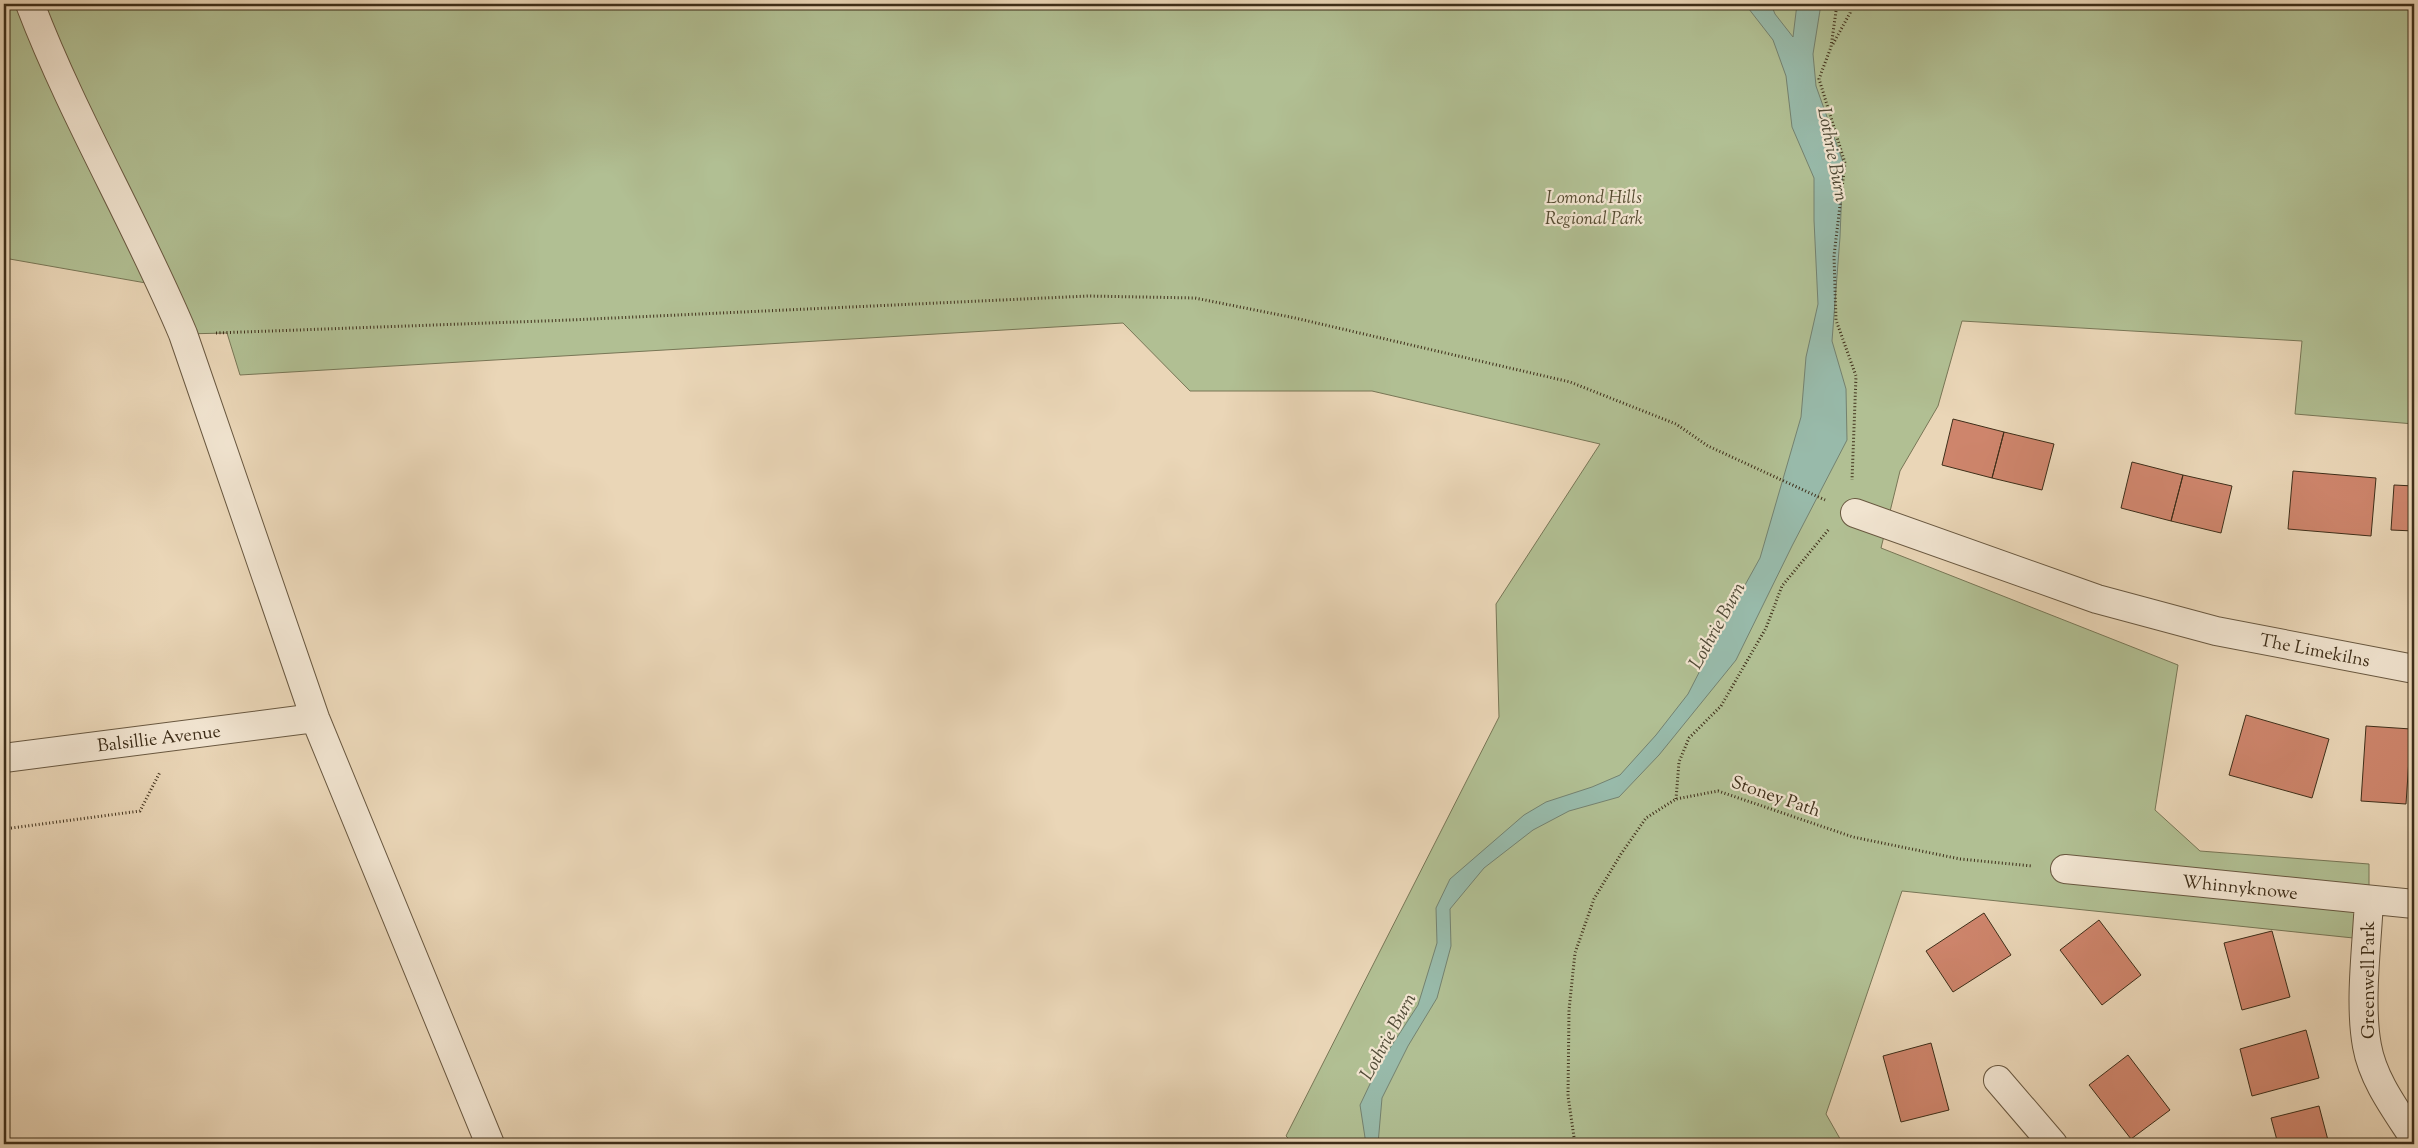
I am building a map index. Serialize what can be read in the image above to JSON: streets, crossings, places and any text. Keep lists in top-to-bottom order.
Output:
{
  "streets": {
    "street": [
      "The Limekilns",
      "Balsillie Avenue",
      "Whinnyknowe",
      "Greenwell Park"
    ],
    "path": ["Stoney Path"]
  },
  "crossings": [
    ["Stoney Path", "Whinnyknowe"],
    ["Whinnyknowe", "Greenwell Park"]
  ],
  "water": ["Lothrie Burn"],
  "parks": ["Lomond Hills Regional Park"]
}
